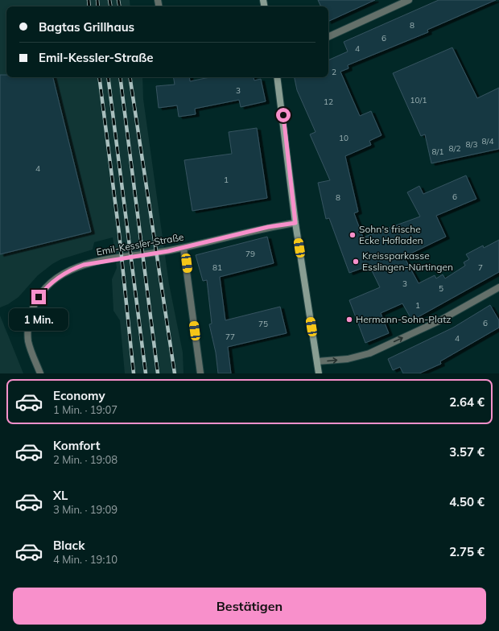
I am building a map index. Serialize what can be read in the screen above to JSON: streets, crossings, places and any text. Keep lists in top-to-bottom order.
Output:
{
  "streets": {
    "street": ["Emil-Kessler-Straße"]
  },
  "places": ["Sohn's frische Ecke Hofladen", "Kreissparkasse Esslingen-Nürtingen", "Hermann-Sohn-Platz"],
  "house_numbers": [
    "8",
    "6",
    "4",
    "2",
    "3",
    "10/1",
    "12",
    "10",
    "8/4",
    "8/3",
    "8/2",
    "8/1",
    "4",
    "1",
    "6",
    "8",
    "79",
    "81",
    "7",
    "3",
    "5",
    "1",
    "6",
    "75",
    "77",
    "4"
  ],
  "page": {
    "banner": ["Bagtas Grillhaus", "Emil-Kessler-Straße"],
    "bubble": "1 Min.",
    "list": [
      {
        "name": "Economy",
        "note": "1 Min. · 19:07",
        "value": "2.64 €"
      },
      {
        "name": "Komfort",
        "note": "2 Min. · 19:08",
        "value": "3.57 €"
      },
      {
        "name": "XL",
        "note": "3 Min. · 19:09",
        "value": "4.50 €"
      },
      {
        "name": "Black",
        "note": "4 Min. · 19:10",
        "value": "2.75 €"
      }
    ],
    "buttons": "Bestätigen"
  }
}
